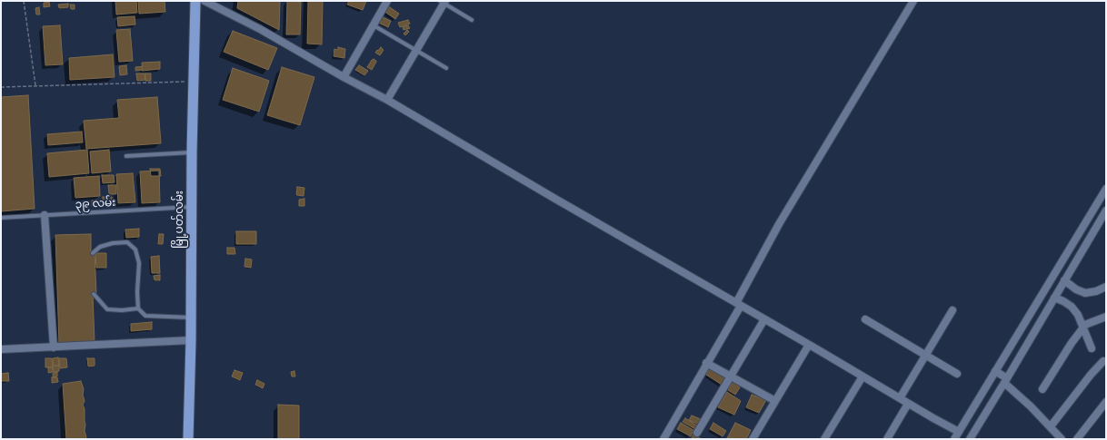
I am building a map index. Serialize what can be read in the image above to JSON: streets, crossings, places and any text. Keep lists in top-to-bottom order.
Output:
{
  "streets": {
    "main road": ["မြို့ပတ်လမ်း"],
    "lane": ["၃၉ လမ်း"]
  },
  "crossings": [
    ["၃၉ လမ်း", "မြို့ပတ်လမ်း"]
  ]
}
